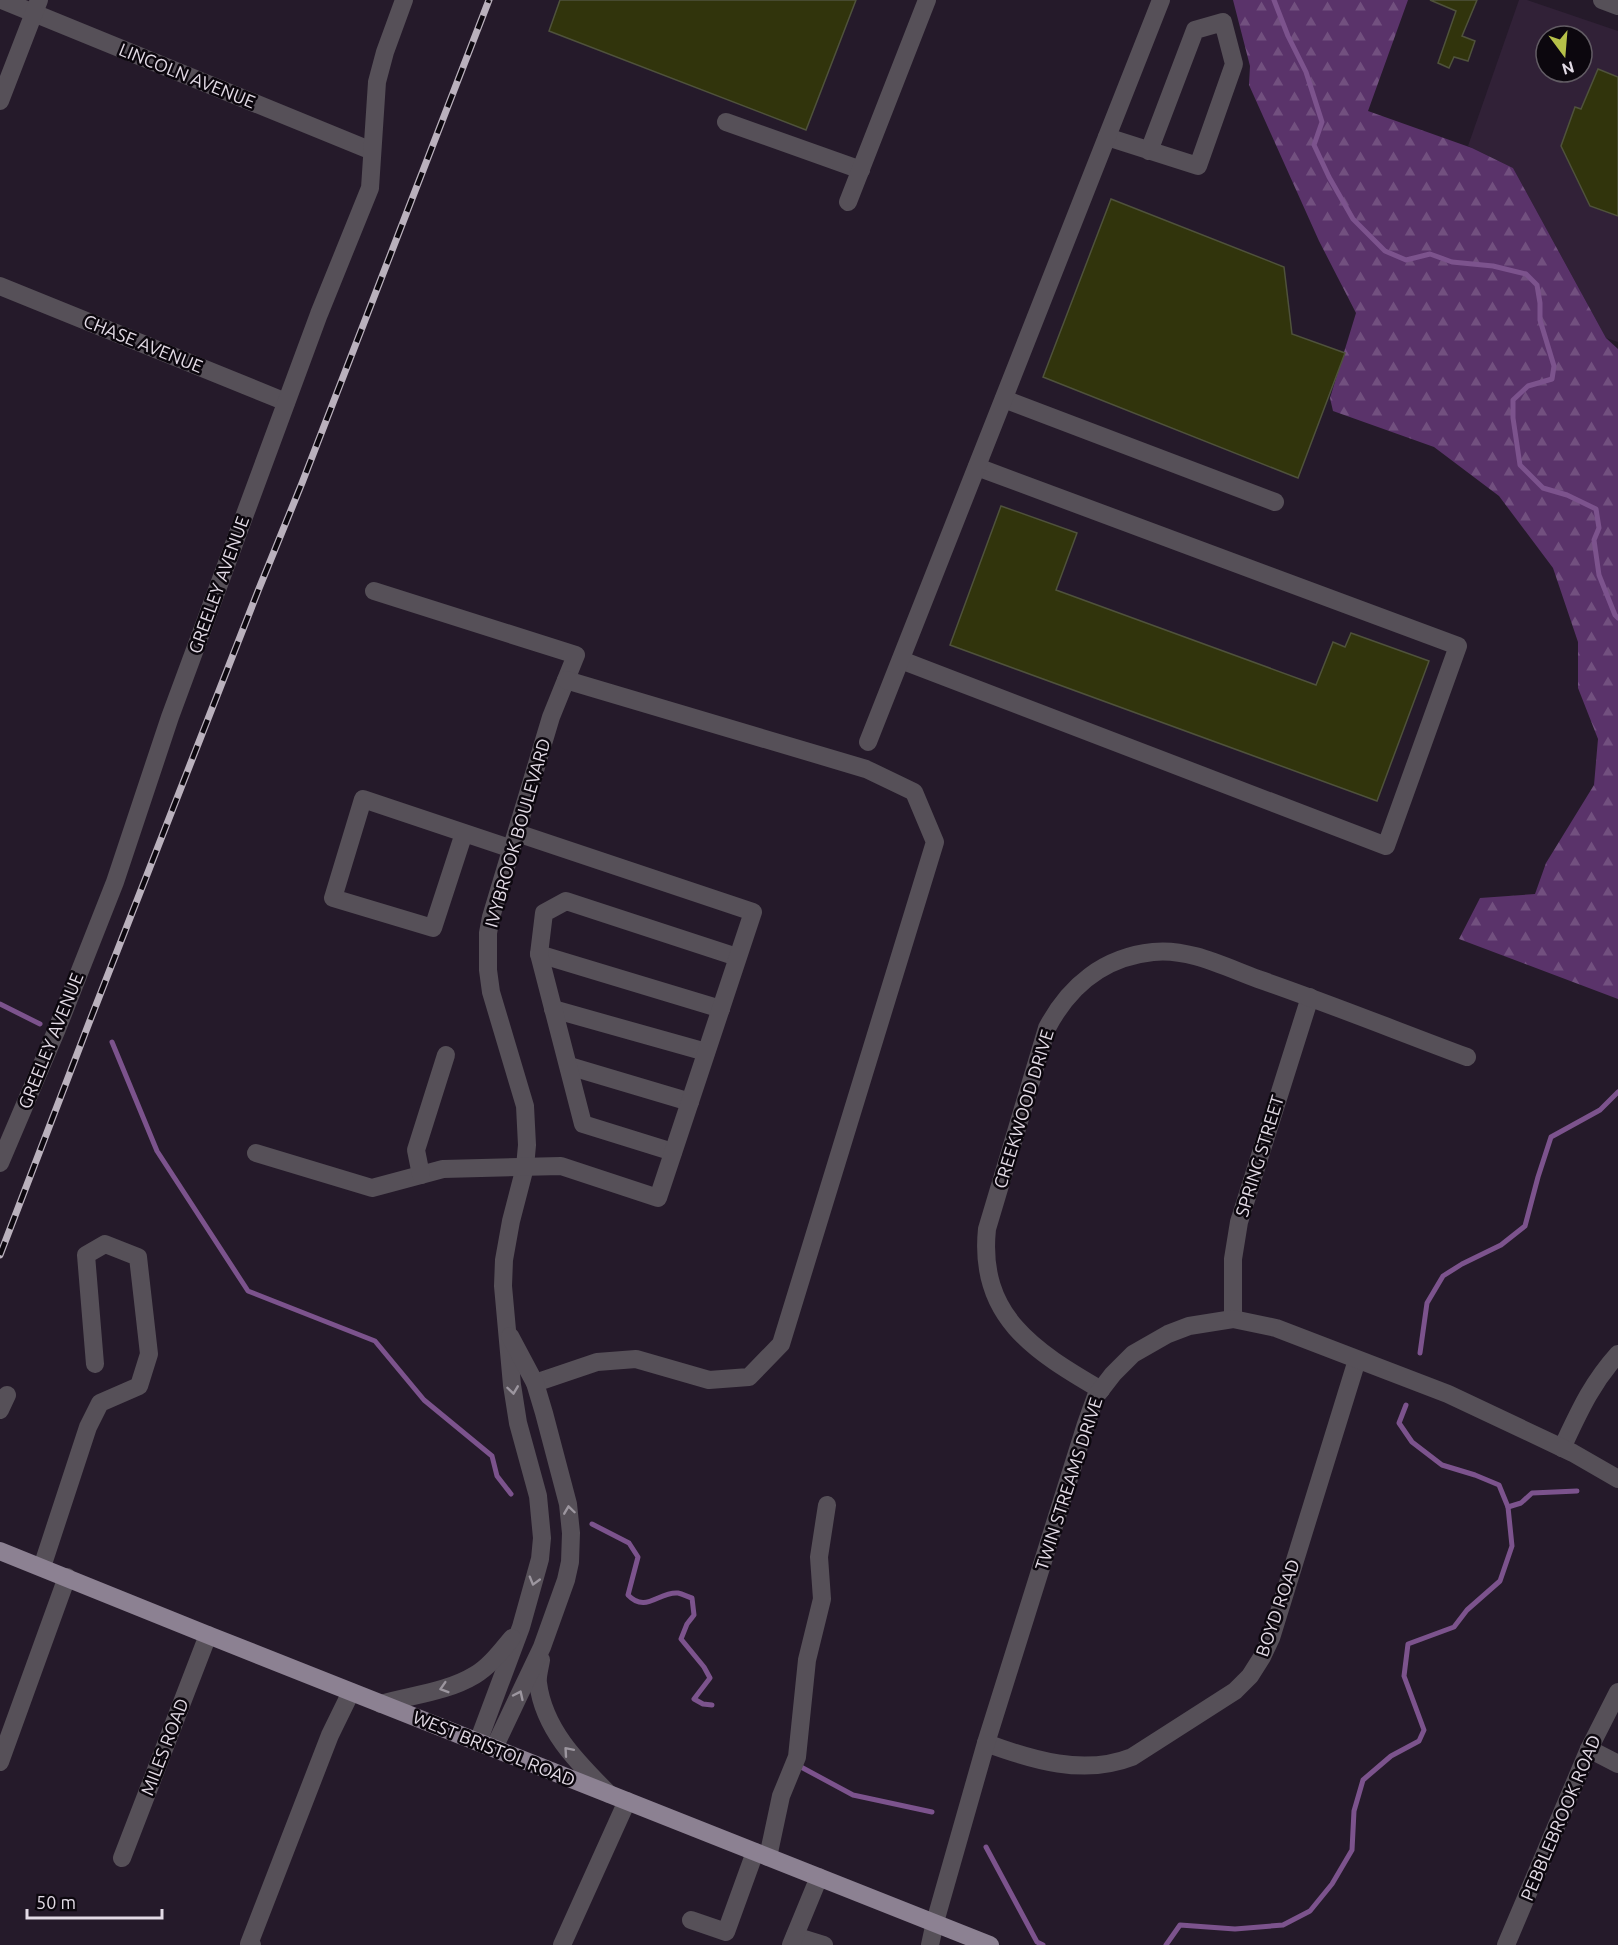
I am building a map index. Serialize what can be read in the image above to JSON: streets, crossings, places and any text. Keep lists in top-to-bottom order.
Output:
{
  "streets": {
    "main road": ["WEST BRISTOL ROAD"],
    "street": [
      "LINCOLN AVENUE",
      "CHASE AVENUE",
      "GREELEY AVENUE",
      "IVYBROOK BOULEVARD",
      "CREEKWOOD DRIVE",
      "SPRING STREET",
      "TWIN STREAMS DRIVE",
      "BOYD ROAD",
      "MILES ROAD",
      "PEBBLEBROOK ROAD"
    ]
  },
  "crossings": [
    ["LINCOLN AVENUE", "GREELEY AVENUE"],
    ["CHASE AVENUE", "GREELEY AVENUE"],
    ["IVYBROOK BOULEVARD", "WEST BRISTOL ROAD"],
    ["CREEKWOOD DRIVE", "SPRING STREET"],
    ["CREEKWOOD DRIVE", "TWIN STREAMS DRIVE"],
    ["SPRING STREET", "TWIN STREAMS DRIVE"],
    ["TWIN STREAMS DRIVE", "BOYD ROAD"],
    ["TWIN STREAMS DRIVE", "WEST BRISTOL ROAD"],
    ["MILES ROAD", "WEST BRISTOL ROAD"]
  ],
  "scale_bar": "50 m",
  "north": "bottom"
}
